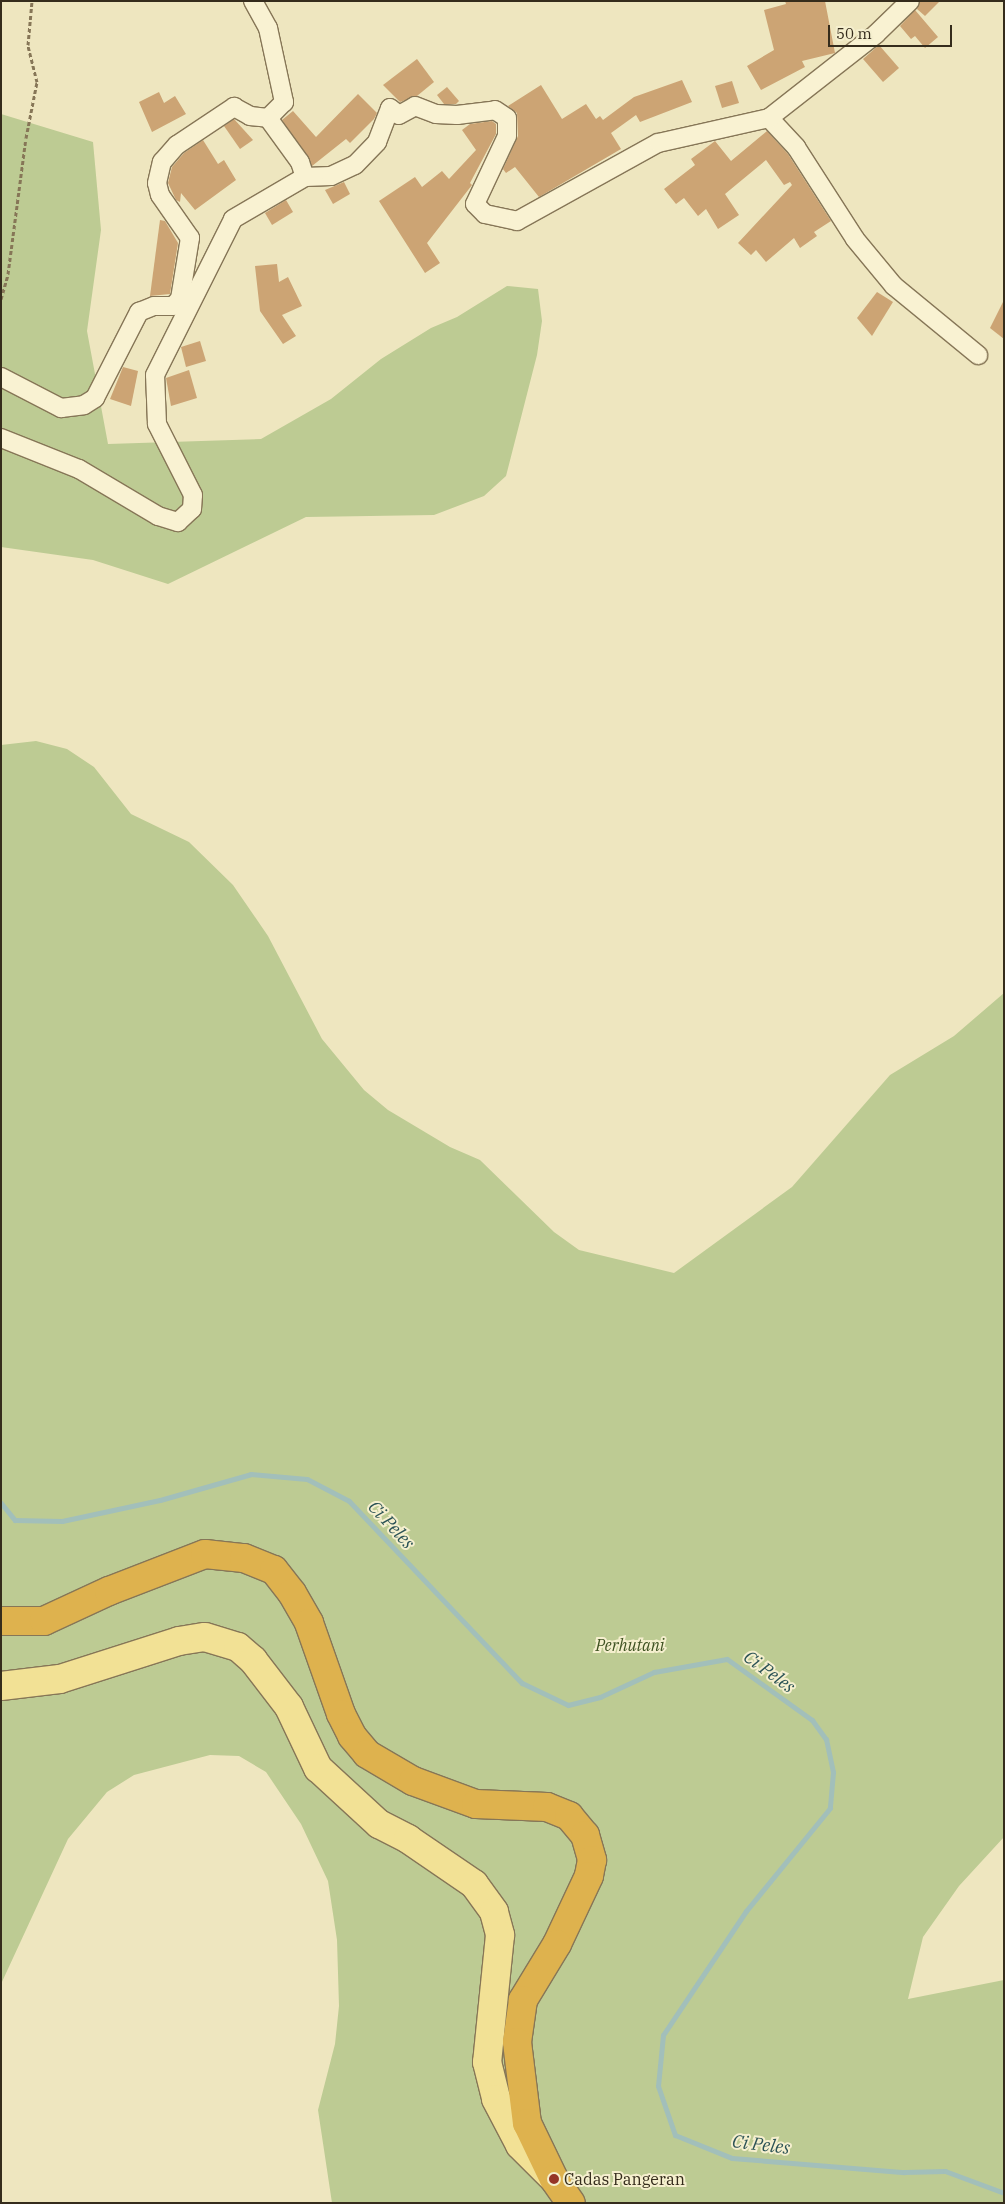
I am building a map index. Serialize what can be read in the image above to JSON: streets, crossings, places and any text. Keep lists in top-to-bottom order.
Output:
{
  "water": ["Ci Peles"],
  "parks": ["Perhutani"],
  "places": ["Cadas Pangeran"],
  "scale_bar": "50 m"
}
